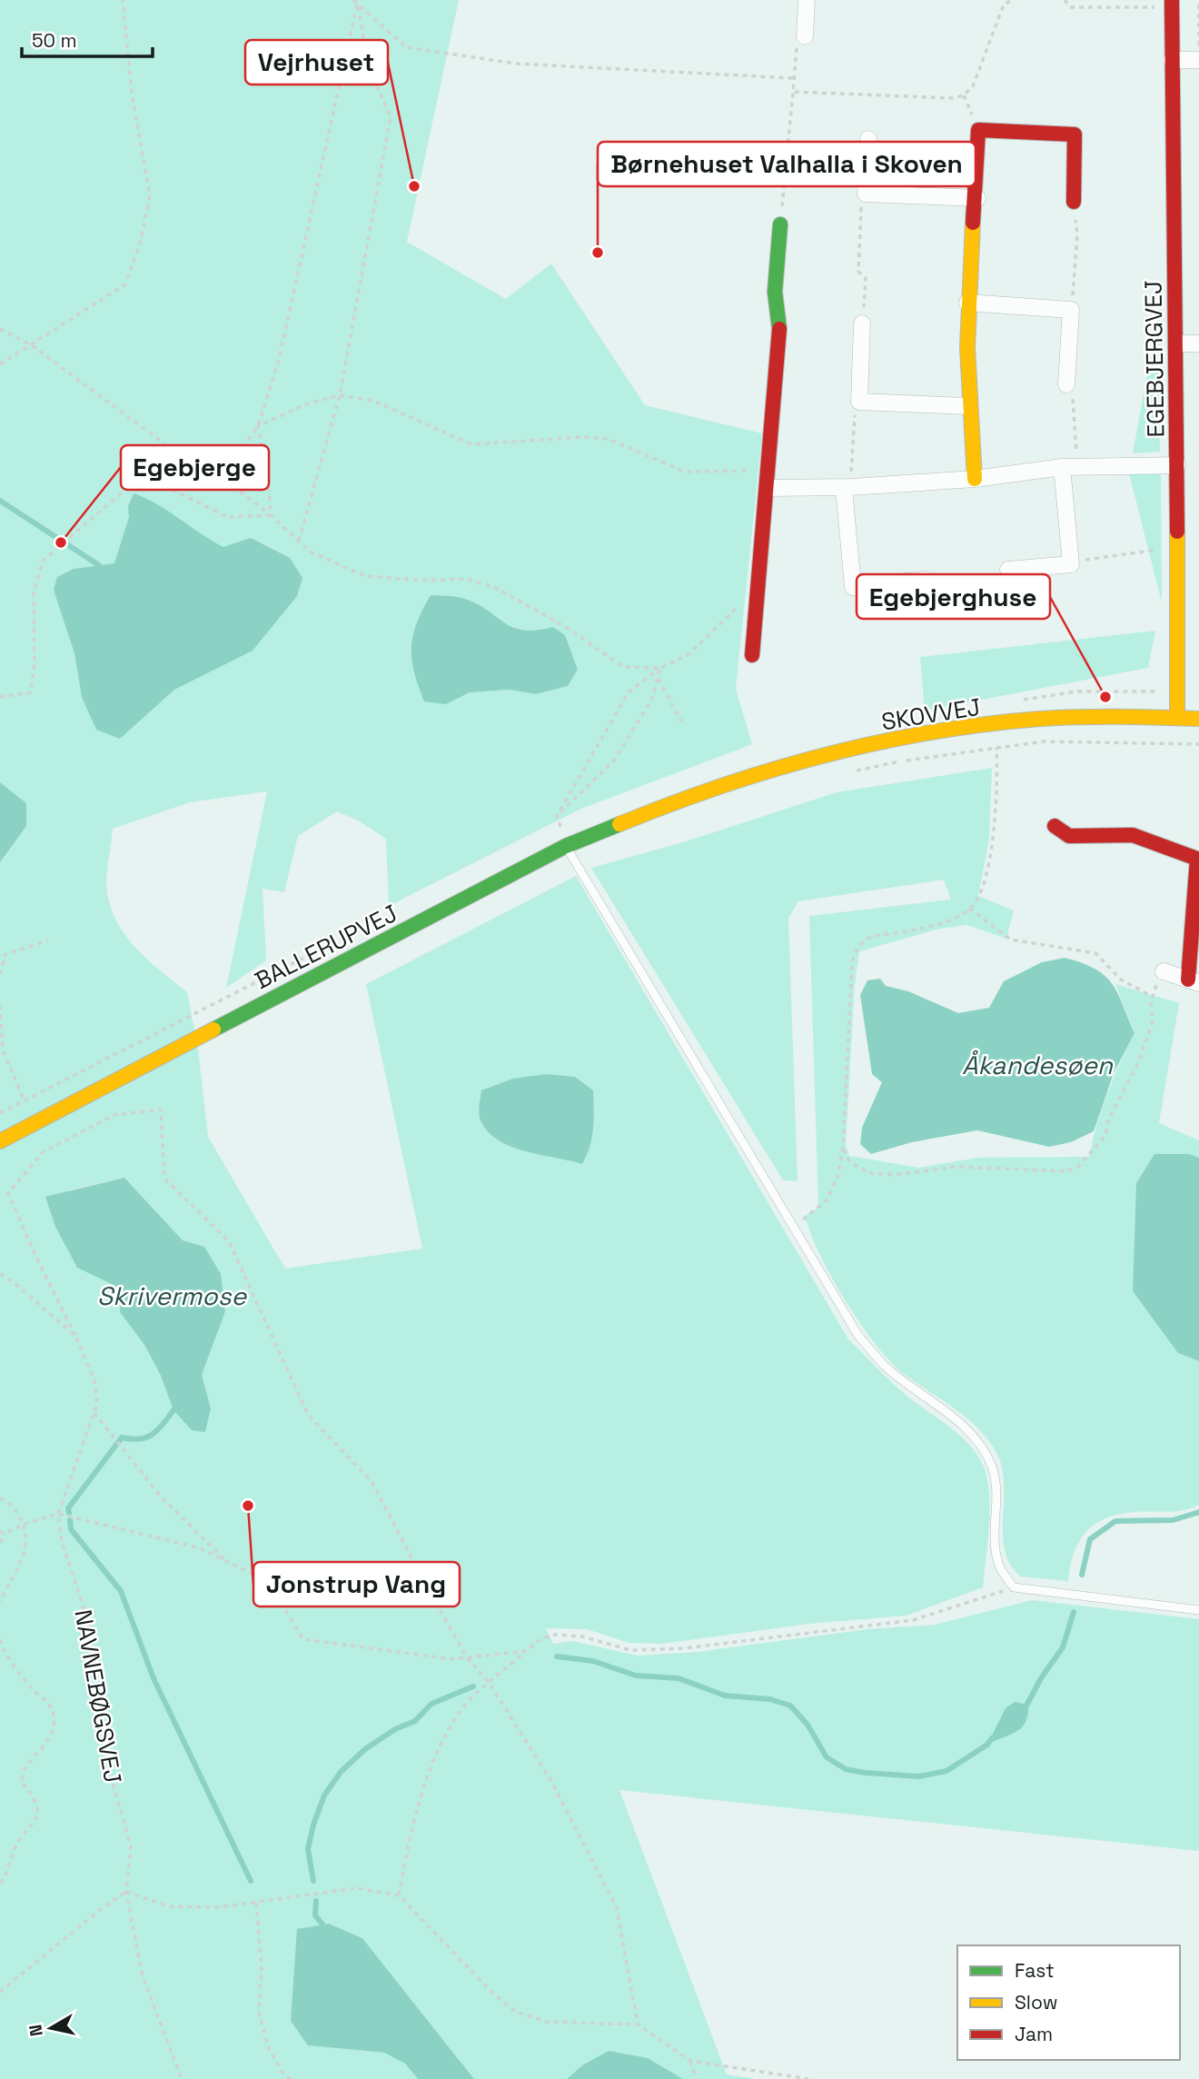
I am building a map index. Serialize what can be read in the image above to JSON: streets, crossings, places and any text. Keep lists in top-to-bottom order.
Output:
{
  "streets": {
    "street": ["EGEBJERGVEJ", "SKOVVEJ", "BALLERUPVEJ"],
    "path": ["NAVNEBØGSVEJ"]
  },
  "crossings": [
    ["EGEBJERGVEJ", "SKOVVEJ"],
    ["SKOVVEJ", "BALLERUPVEJ"]
  ],
  "water": ["Åkandesøen", "Skrivermose"],
  "places": [
    "Vejrhuset",
    "Børnehuset Valhalla i Skoven",
    "Egebjerge",
    "Egebjerghuse",
    "Jonstrup Vang"
  ],
  "legend": ["Fast", "Slow", "Jam"],
  "scale_bar": "50 m",
  "north": "left"
}
